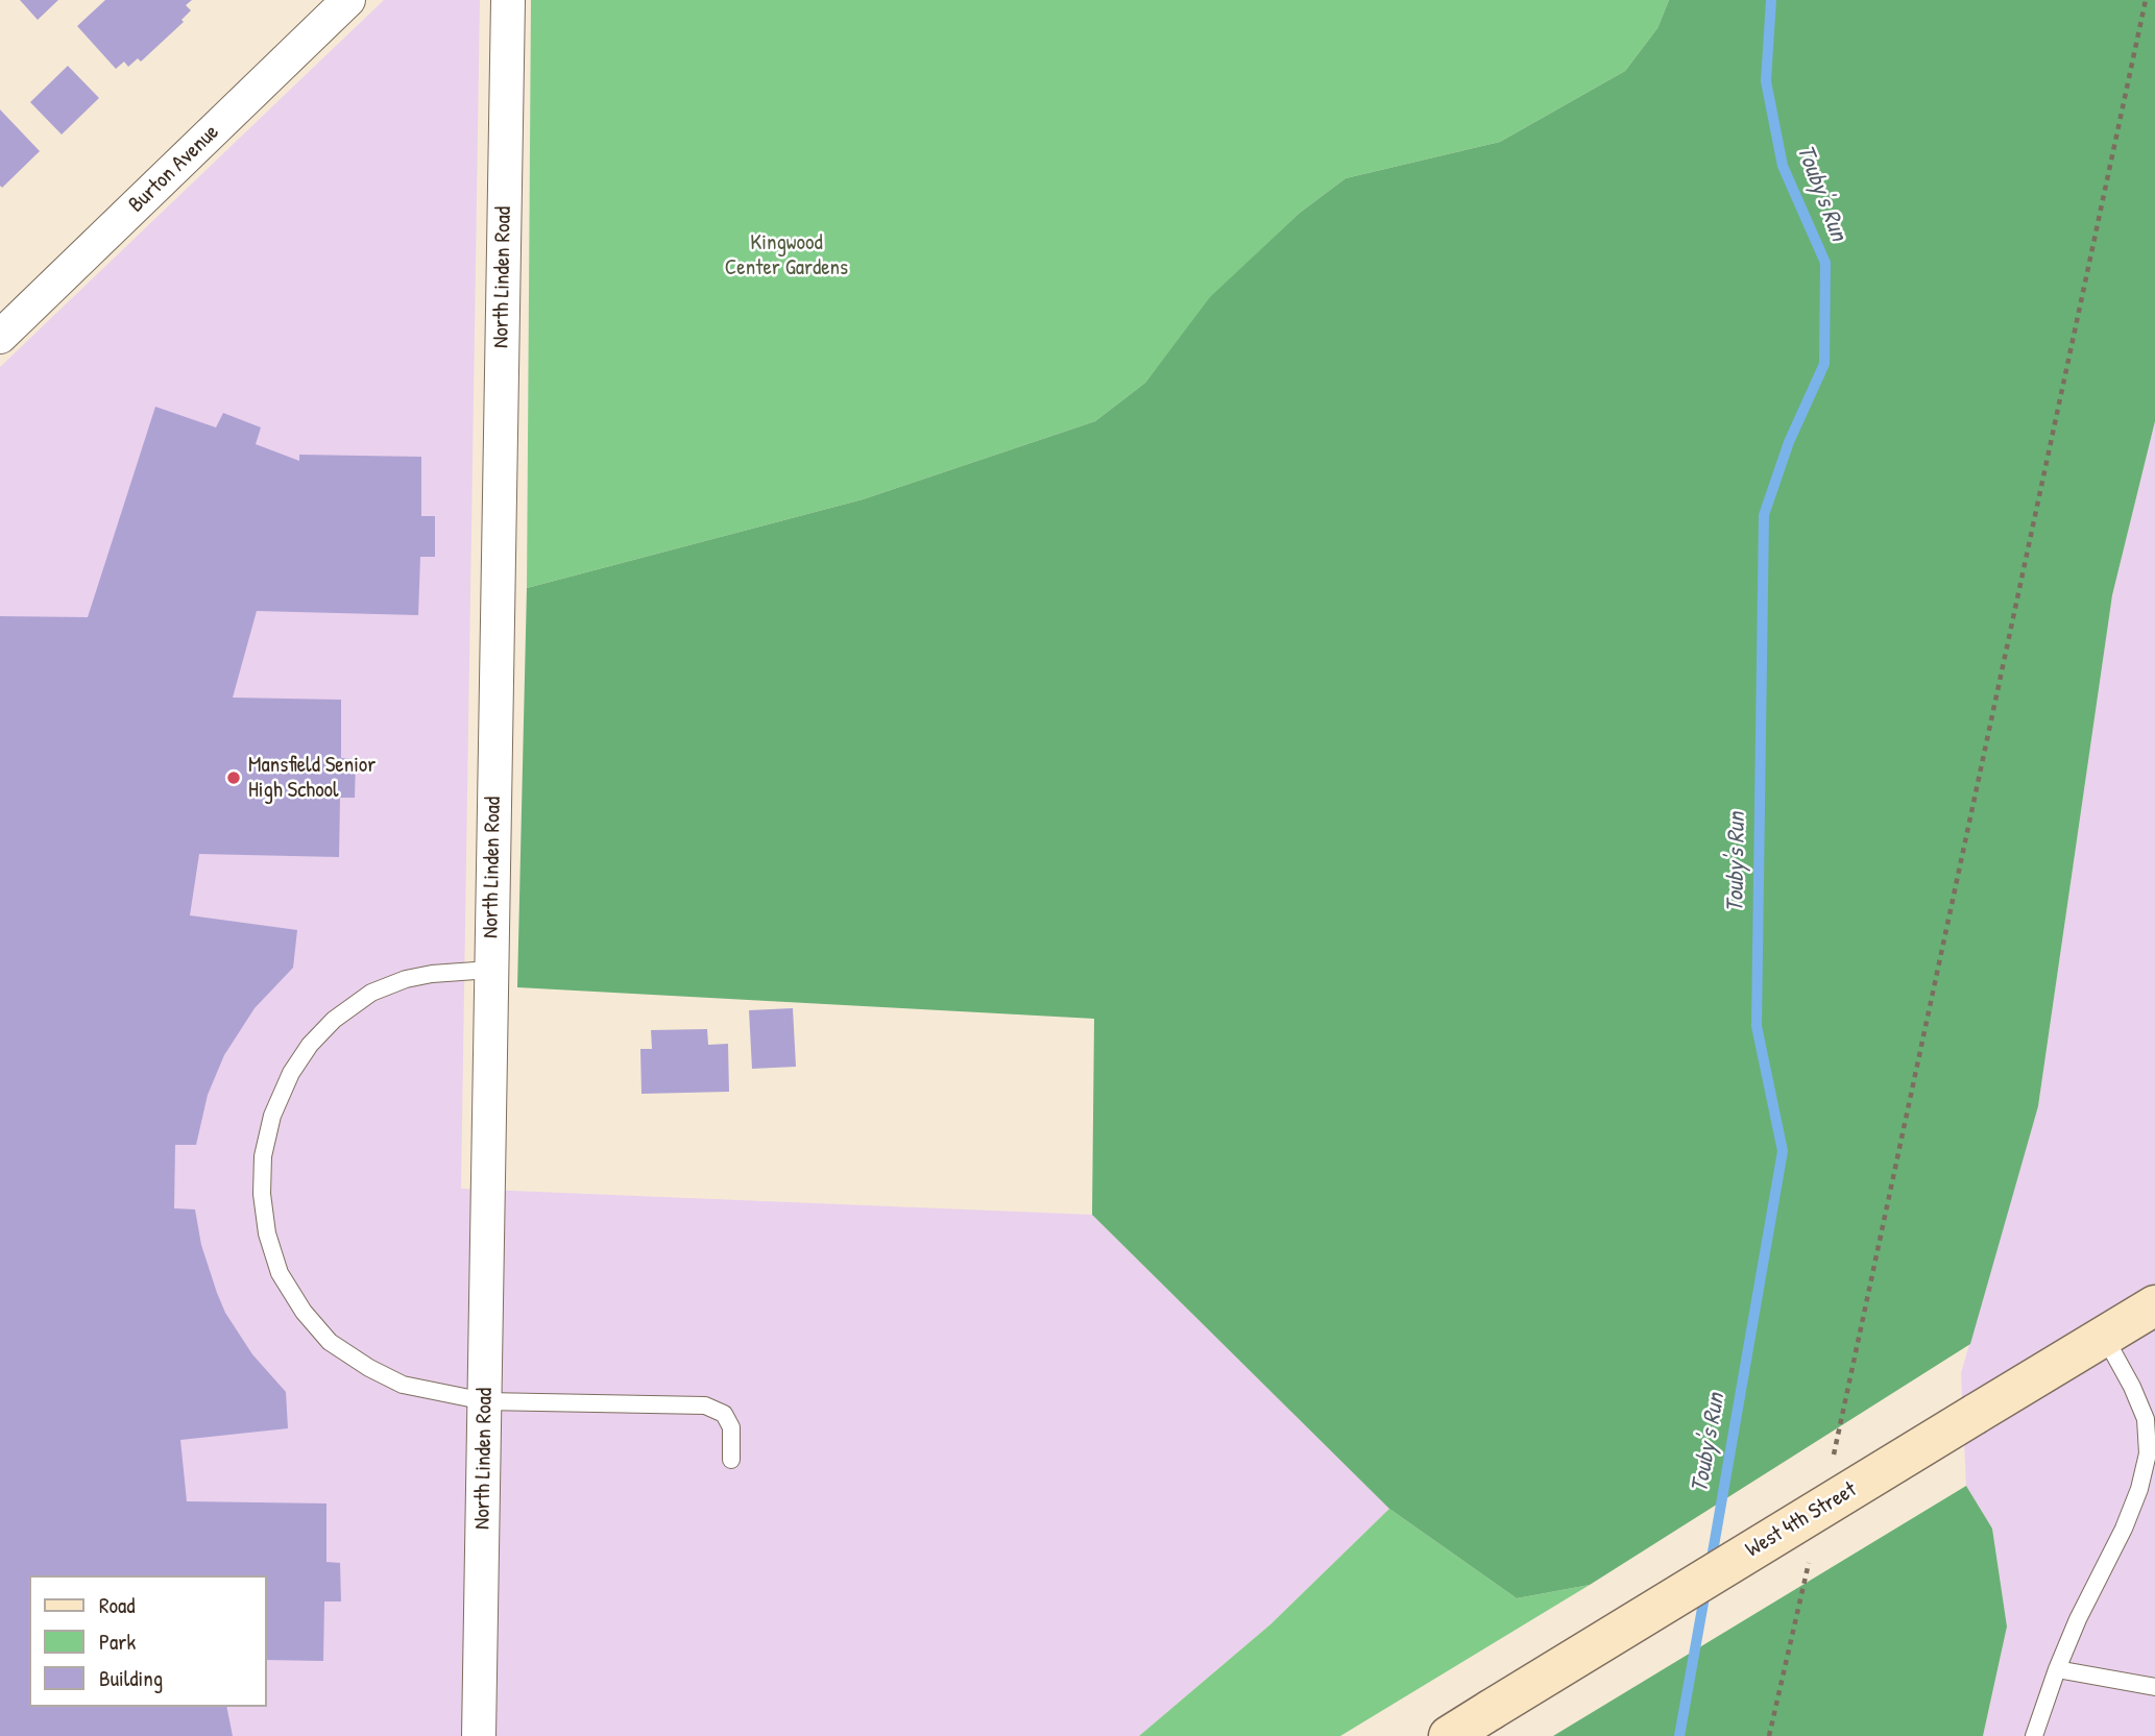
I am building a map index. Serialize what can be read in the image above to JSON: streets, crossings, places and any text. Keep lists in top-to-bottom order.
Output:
{
  "streets": {
    "main road": ["West 4th Street"],
    "street": ["Burton Avenue", "North Linden Road"]
  },
  "water": ["Touby's Run"],
  "parks": ["Kingwood Center Gardens"],
  "places": ["Mansfield Senior High School"],
  "legend": ["Road", "Park", "Building"]
}
